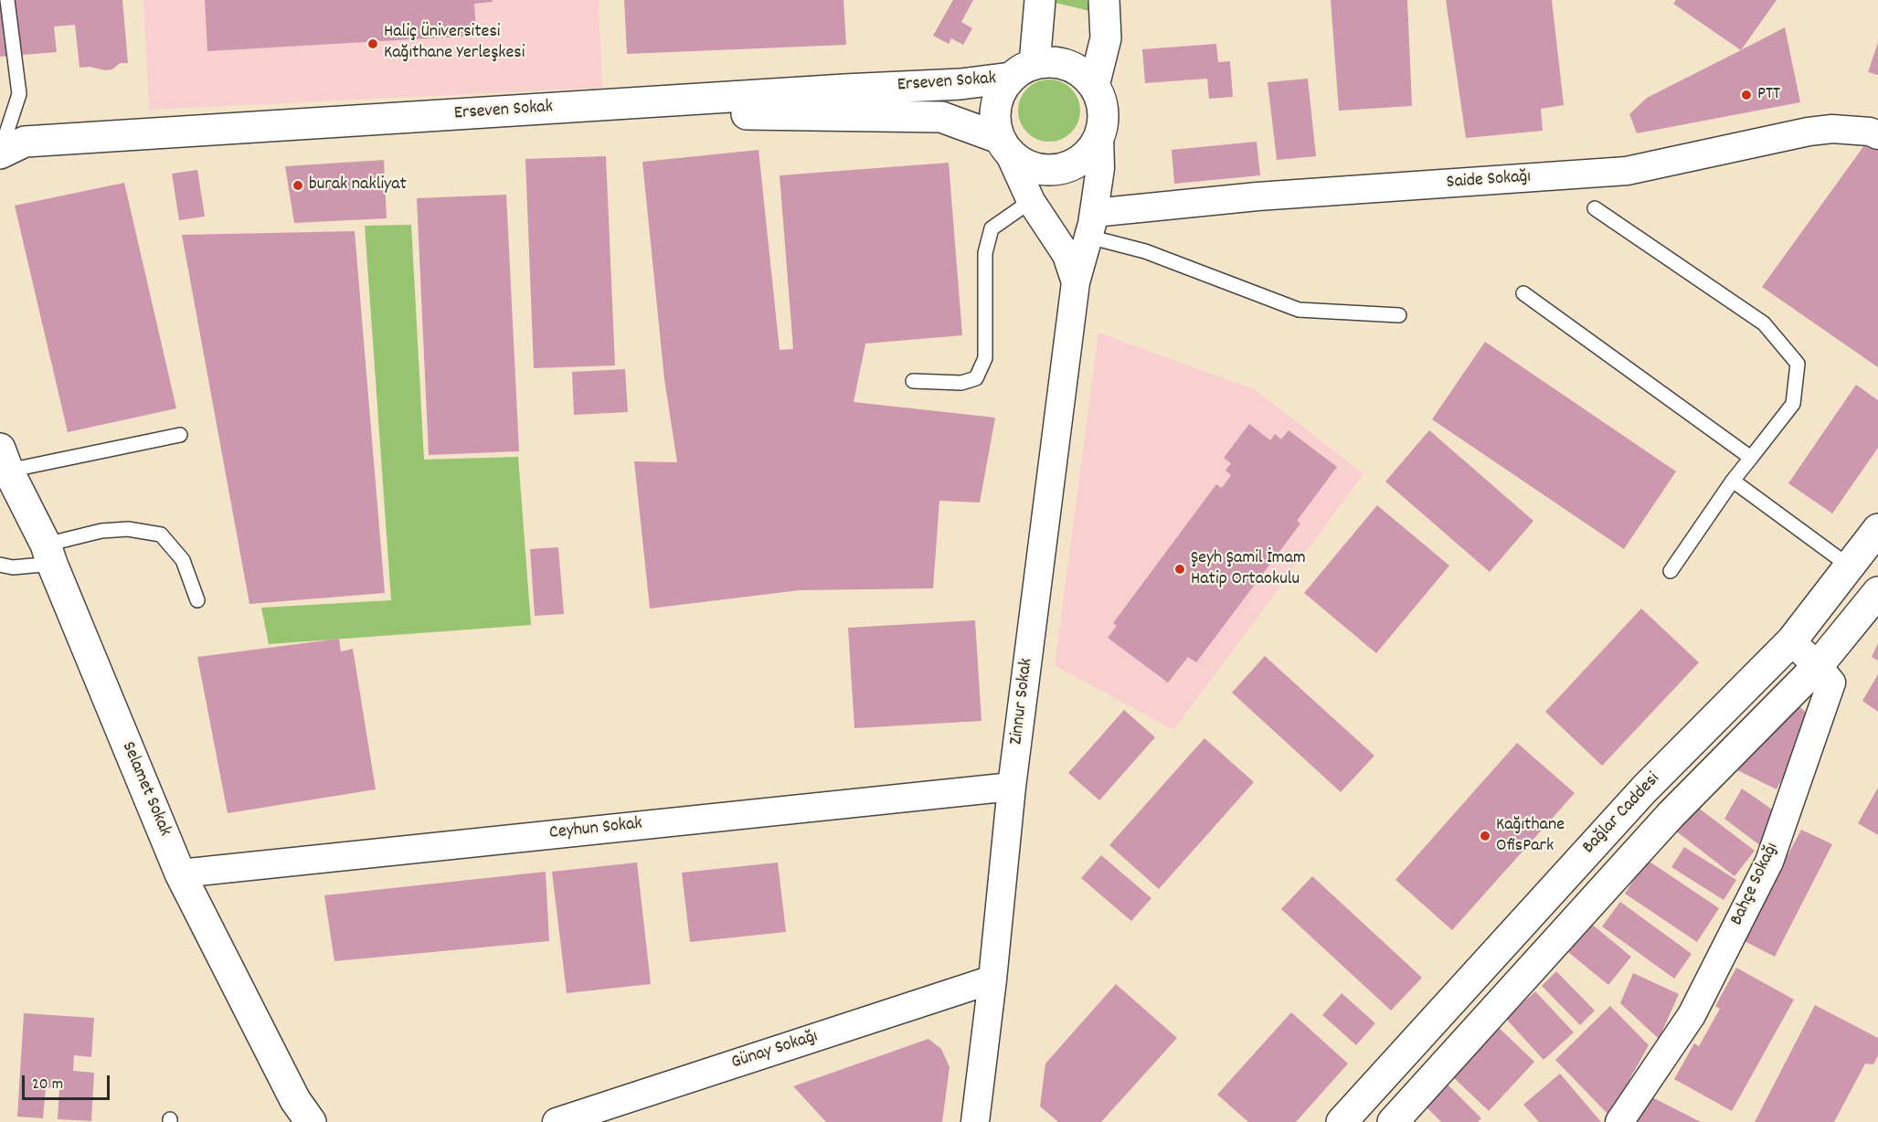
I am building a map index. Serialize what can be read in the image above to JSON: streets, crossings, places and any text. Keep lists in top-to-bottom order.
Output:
{
  "streets": {
    "street": [
      "Erseven Sokak",
      "Saide Sokağı",
      "Zinnur Sokak",
      "Selamet Sokak",
      "Bağlar Caddesi",
      "Ceyhun Sokak",
      "Bahçe Sokağı",
      "Günay Sokağı"
    ]
  },
  "crossings": [
    ["Erseven Sokak", "Zinnur Sokak"],
    ["Saide Sokağı", "Zinnur Sokak"],
    ["Zinnur Sokak", "Ceyhun Sokak"],
    ["Zinnur Sokak", "Günay Sokağı"],
    ["Selamet Sokak", "Ceyhun Sokak"],
    ["Bağlar Caddesi", "Bahçe Sokağı"]
  ],
  "places": [
    "Haliç Üniversitesi Kağıthane Yerleşkesi",
    "PTT",
    "burak nakliyat",
    "Şeyh Şamil İmam Hatip Ortaokulu",
    "Kağıthane OfisPark"
  ],
  "scale_bar": "20 m"
}
